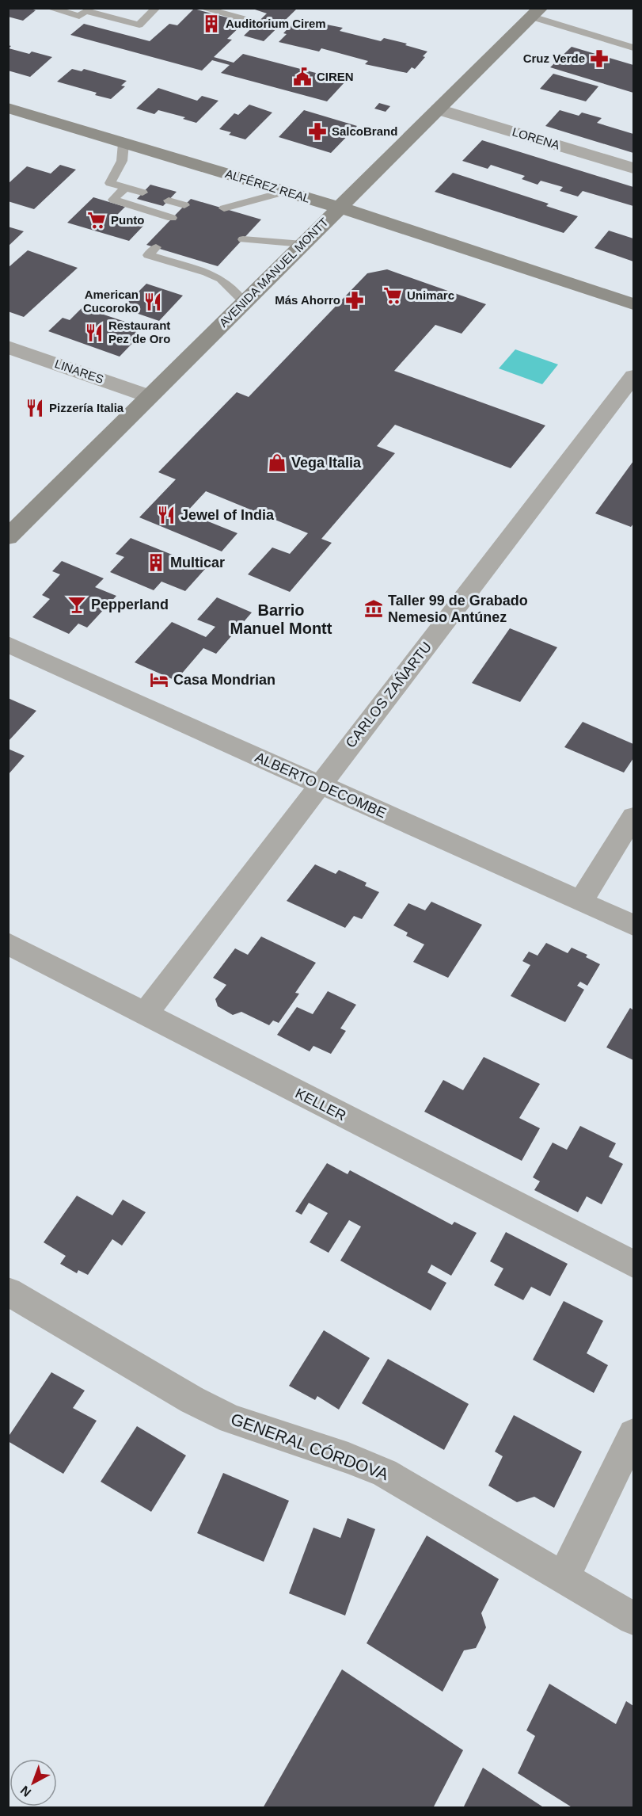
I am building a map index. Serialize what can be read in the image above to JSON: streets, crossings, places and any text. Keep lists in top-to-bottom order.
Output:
{
  "streets": {
    "main road": ["ALFÉREZ REAL", "AVENIDA MANUEL MONTT"],
    "street": [
      "LORENA",
      "LINARES",
      "CARLOS ZAÑARTU",
      "ALBERTO DECOMBE",
      "KELLER",
      "GENERAL CÓRDOVA"
    ]
  },
  "crossings": [
    ["LORENA", "AVENIDA MANUEL MONTT"],
    ["ALFÉREZ REAL", "AVENIDA MANUEL MONTT"],
    ["AVENIDA MANUEL MONTT", "LINARES"],
    ["CARLOS ZAÑARTU", "ALBERTO DECOMBE"],
    ["CARLOS ZAÑARTU", "KELLER"]
  ],
  "districts": ["Barrio Manuel Montt"],
  "places": {
    "building": ["Auditorium Cirem", "Multicar"],
    "pharmacy": ["Cruz Verde", "SalcoBrand", "Más Ahorro"],
    "public building": ["CIREN"],
    "supermarket": ["Punto", "Unimarc"],
    "restaurant": [
      "American Cucoroko",
      "Restaurant Pez de Oro",
      "Pizzería Italia",
      "Jewel of India"
    ],
    "shop": ["Vega Italia"],
    "bar": ["Pepperland"],
    "museum": ["Taller 99 de Grabado Nemesio Antúnez"],
    "hotel": ["Casa Mondrian"]
  },
  "north": "bottom left"
}
